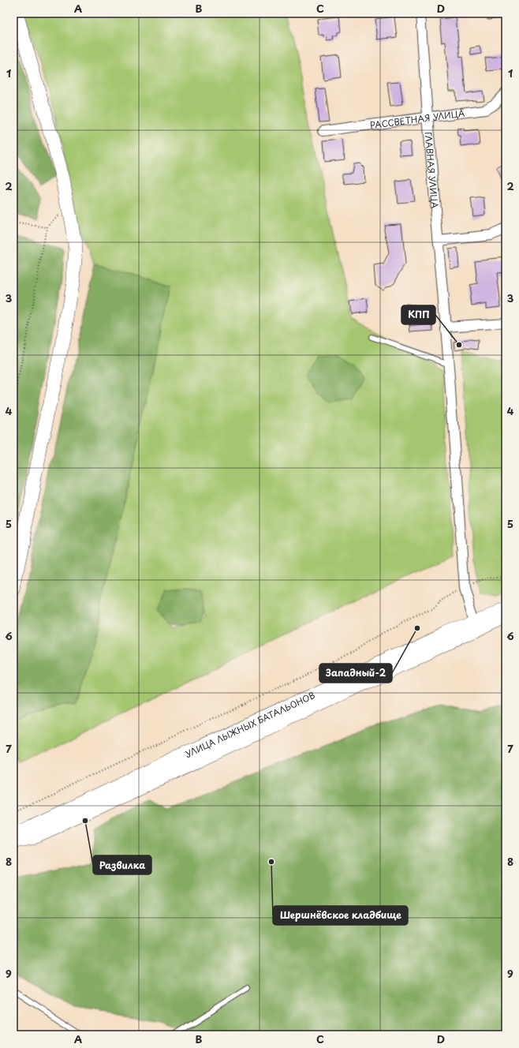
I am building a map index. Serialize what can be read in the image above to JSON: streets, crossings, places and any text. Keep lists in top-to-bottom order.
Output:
{
  "streets": {
    "main road": ["УЛИЦА ЛЫЖНЫХ БАТАЛЬОНОВ"],
    "street": ["РАССВЕТНАЯ УЛИЦА", "ГЛАВНАЯ УЛИЦА"]
  },
  "crossings": [
    ["РАССВЕТНАЯ УЛИЦА", "ГЛАВНАЯ УЛИЦА"],
    ["ГЛАВНАЯ УЛИЦА", "УЛИЦА ЛЫЖНЫХ БАТАЛЬОНОВ"]
  ],
  "places": [
    "КПП",
    "Западный-2",
    "Развилка",
    "Шершнёвское кладбище"
  ],
  "grid": {
    "columns": [
      "A",
      "B",
      "C",
      "D"
    ],
    "rows": [
      "1",
      "2",
      "3",
      "4",
      "5",
      "6",
      "7",
      "8",
      "9"
    ]
  }
}
